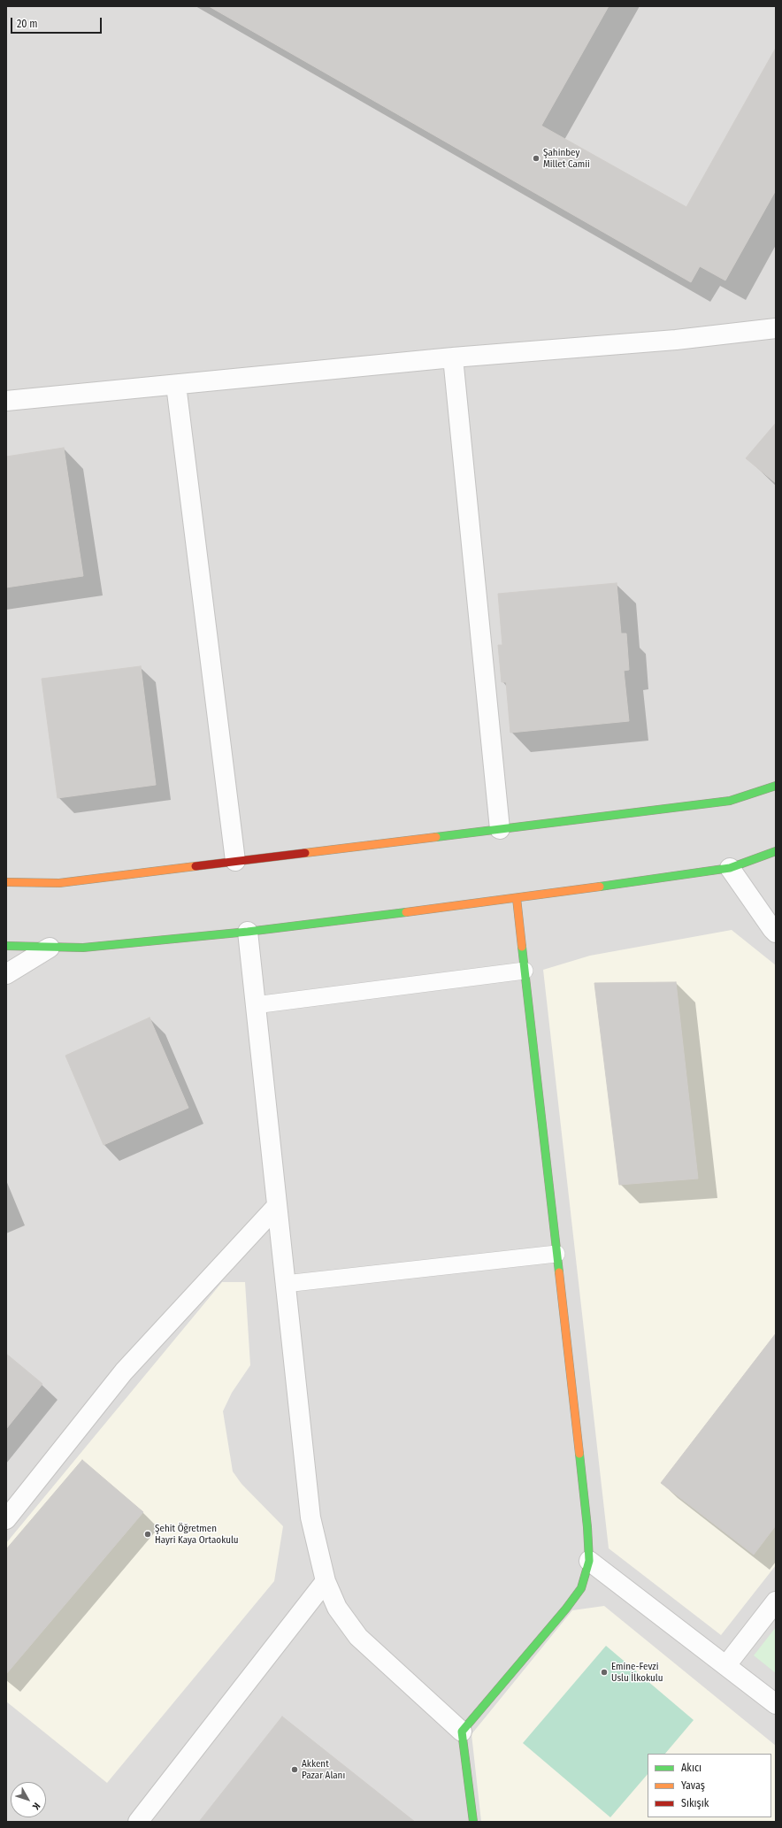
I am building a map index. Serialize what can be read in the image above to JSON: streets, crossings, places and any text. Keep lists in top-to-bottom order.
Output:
{
  "places": [
    "Şahinbey Millet Camii",
    "Şehit Öğretmen Hayri Kaya Ortaokulu",
    "Emine-Fevzi Uslu İlkokulu",
    "Akkent Pazar Alanı"
  ],
  "legend": ["Akıcı", "Yavaş", "Sıkışık"],
  "scale_bar": "20 m",
  "north": "bottom right"
}
